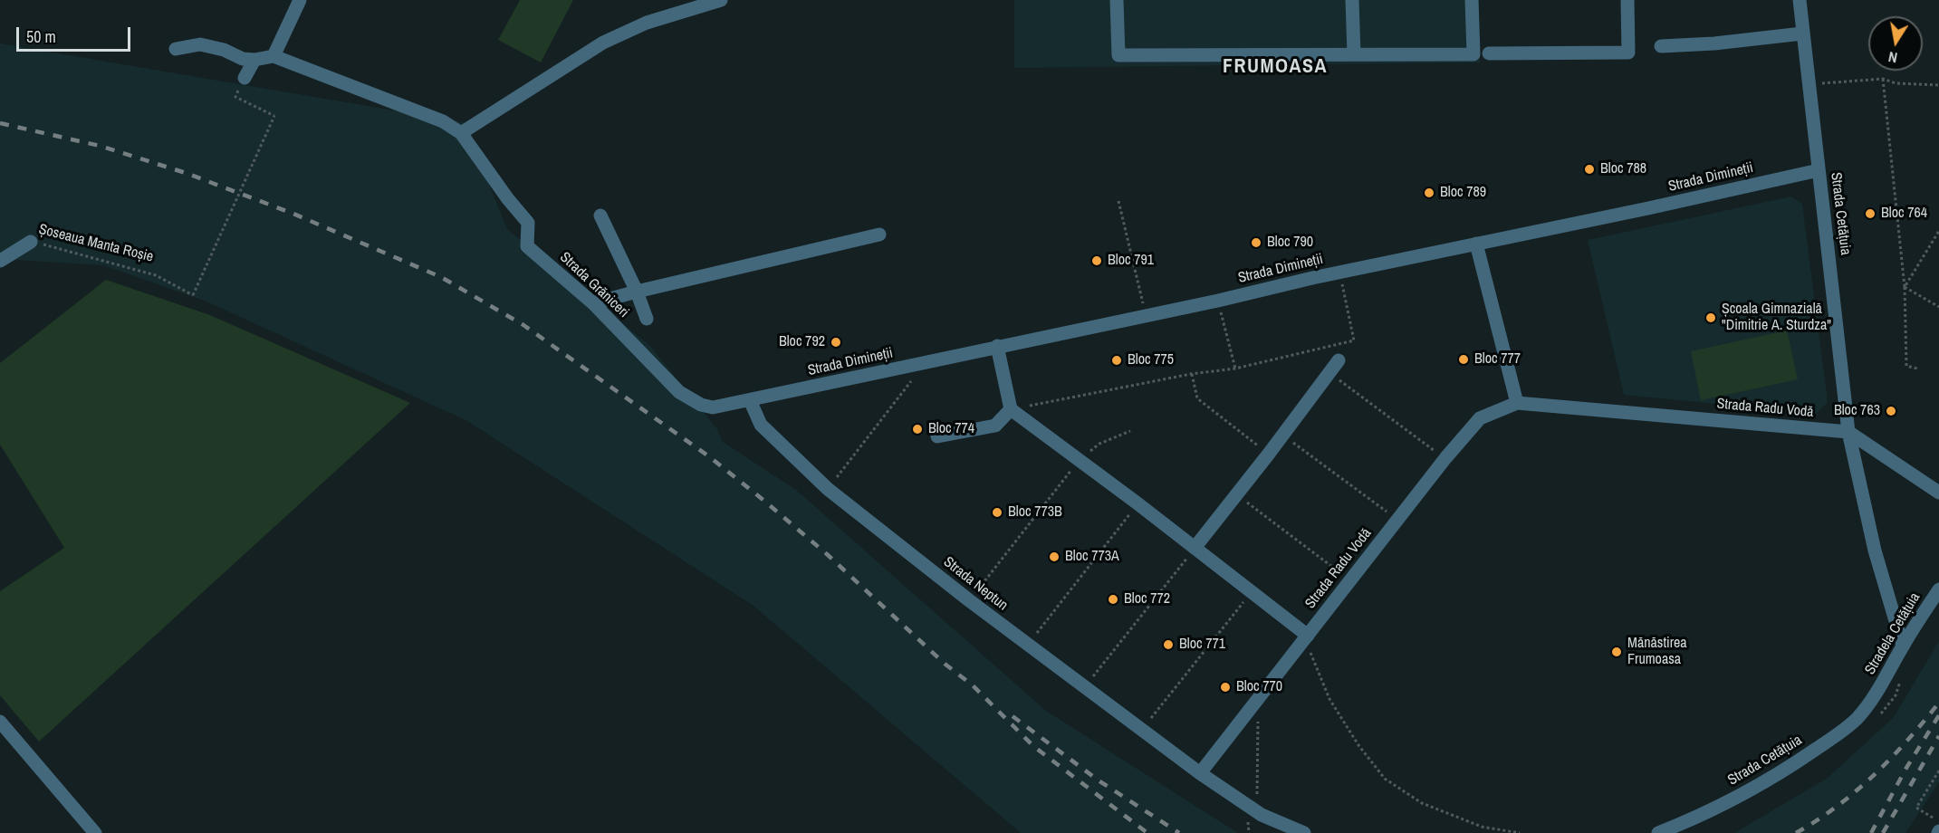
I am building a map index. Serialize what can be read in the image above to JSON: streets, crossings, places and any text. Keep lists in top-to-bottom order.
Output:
{
  "streets": {
    "street": [
      "Strada Dimineții",
      "Strada Cetățuia",
      "Șoseaua Manta Roșie",
      "Strada Grăniceri",
      "Strada Radu Vodă",
      "Strada Neptun",
      "Stradela Cetățuia"
    ]
  },
  "crossings": [
    ["Strada Dimineții", "Strada Cetățuia"],
    ["Strada Dimineții", "Strada Grăniceri"],
    ["Strada Dimineții", "Strada Neptun"],
    ["Strada Cetățuia", "Strada Radu Vodă"],
    ["Strada Cetățuia", "Stradela Cetățuia"],
    ["Strada Grăniceri", "Strada Neptun"],
    ["Strada Radu Vodă", "Strada Neptun"]
  ],
  "districts": ["FRUMOASA"],
  "places": [
    "Bloc 788",
    "Bloc 789",
    "Bloc 764",
    "Bloc 790",
    "Bloc 791",
    "Școala Gimnazială \"Dimitrie A. Sturdza\"",
    "Bloc 792",
    "Bloc 777",
    "Bloc 775",
    "Bloc 763",
    "Bloc 774",
    "Bloc 773B",
    "Bloc 773A",
    "Bloc 772",
    "Bloc 771",
    "Mănăstirea Frumoasa",
    "Bloc 770"
  ],
  "scale_bar": "50 m",
  "north": "bottom"
}
